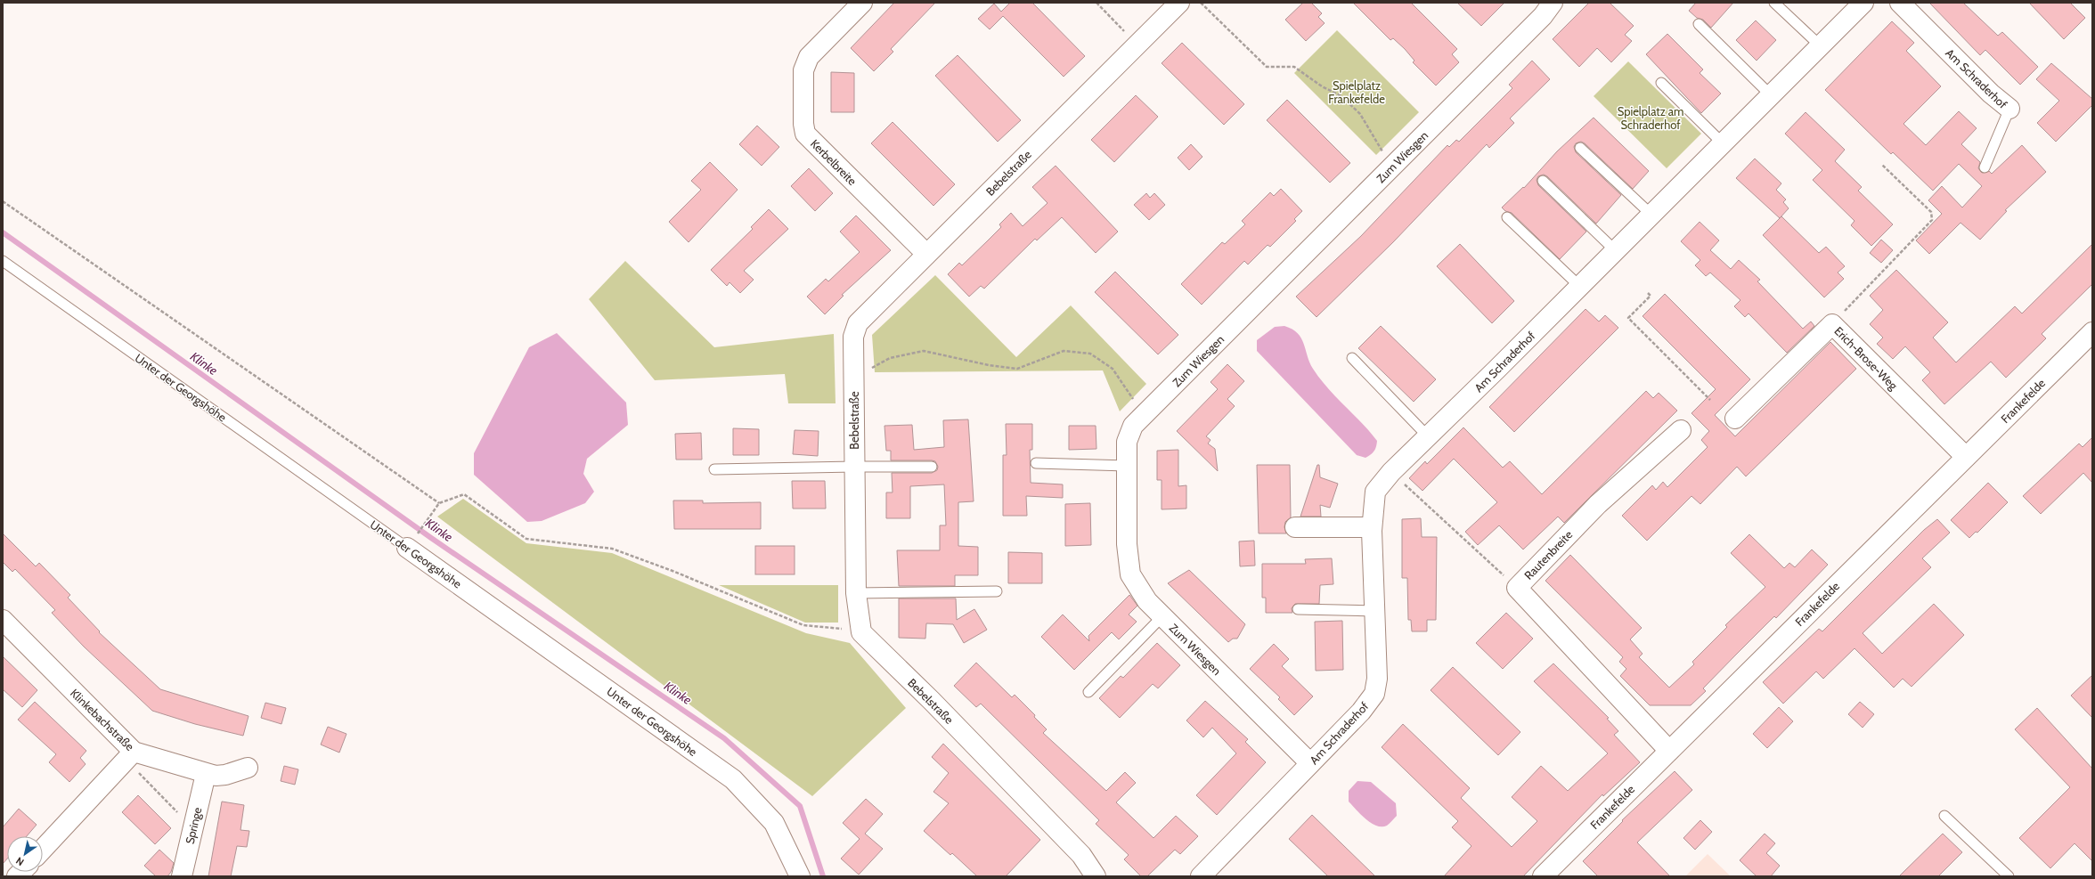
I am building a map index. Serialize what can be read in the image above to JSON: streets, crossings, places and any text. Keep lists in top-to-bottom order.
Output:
{
  "streets": {
    "street": [
      "Am Schraderhof",
      "Zum Wiesgen",
      "Kerbelbreite",
      "Bebelstraße",
      "Erich-Brose-Weg",
      "Unter der Georgshöhe",
      "Frankefelde",
      "Rautenbreite",
      "Klinkebachstraße",
      "Springe"
    ]
  },
  "crossings": [
    ["Am Schraderhof", "Zum Wiesgen"],
    ["Kerbelbreite", "Bebelstraße"],
    ["Erich-Brose-Weg", "Frankefelde"],
    ["Frankefelde", "Rautenbreite"],
    ["Klinkebachstraße", "Springe"]
  ],
  "water": ["Klinke"],
  "parks": ["Spielplatz Frankefelde", "Spielplatz am Schraderhof"],
  "north": "bottom left"
}
